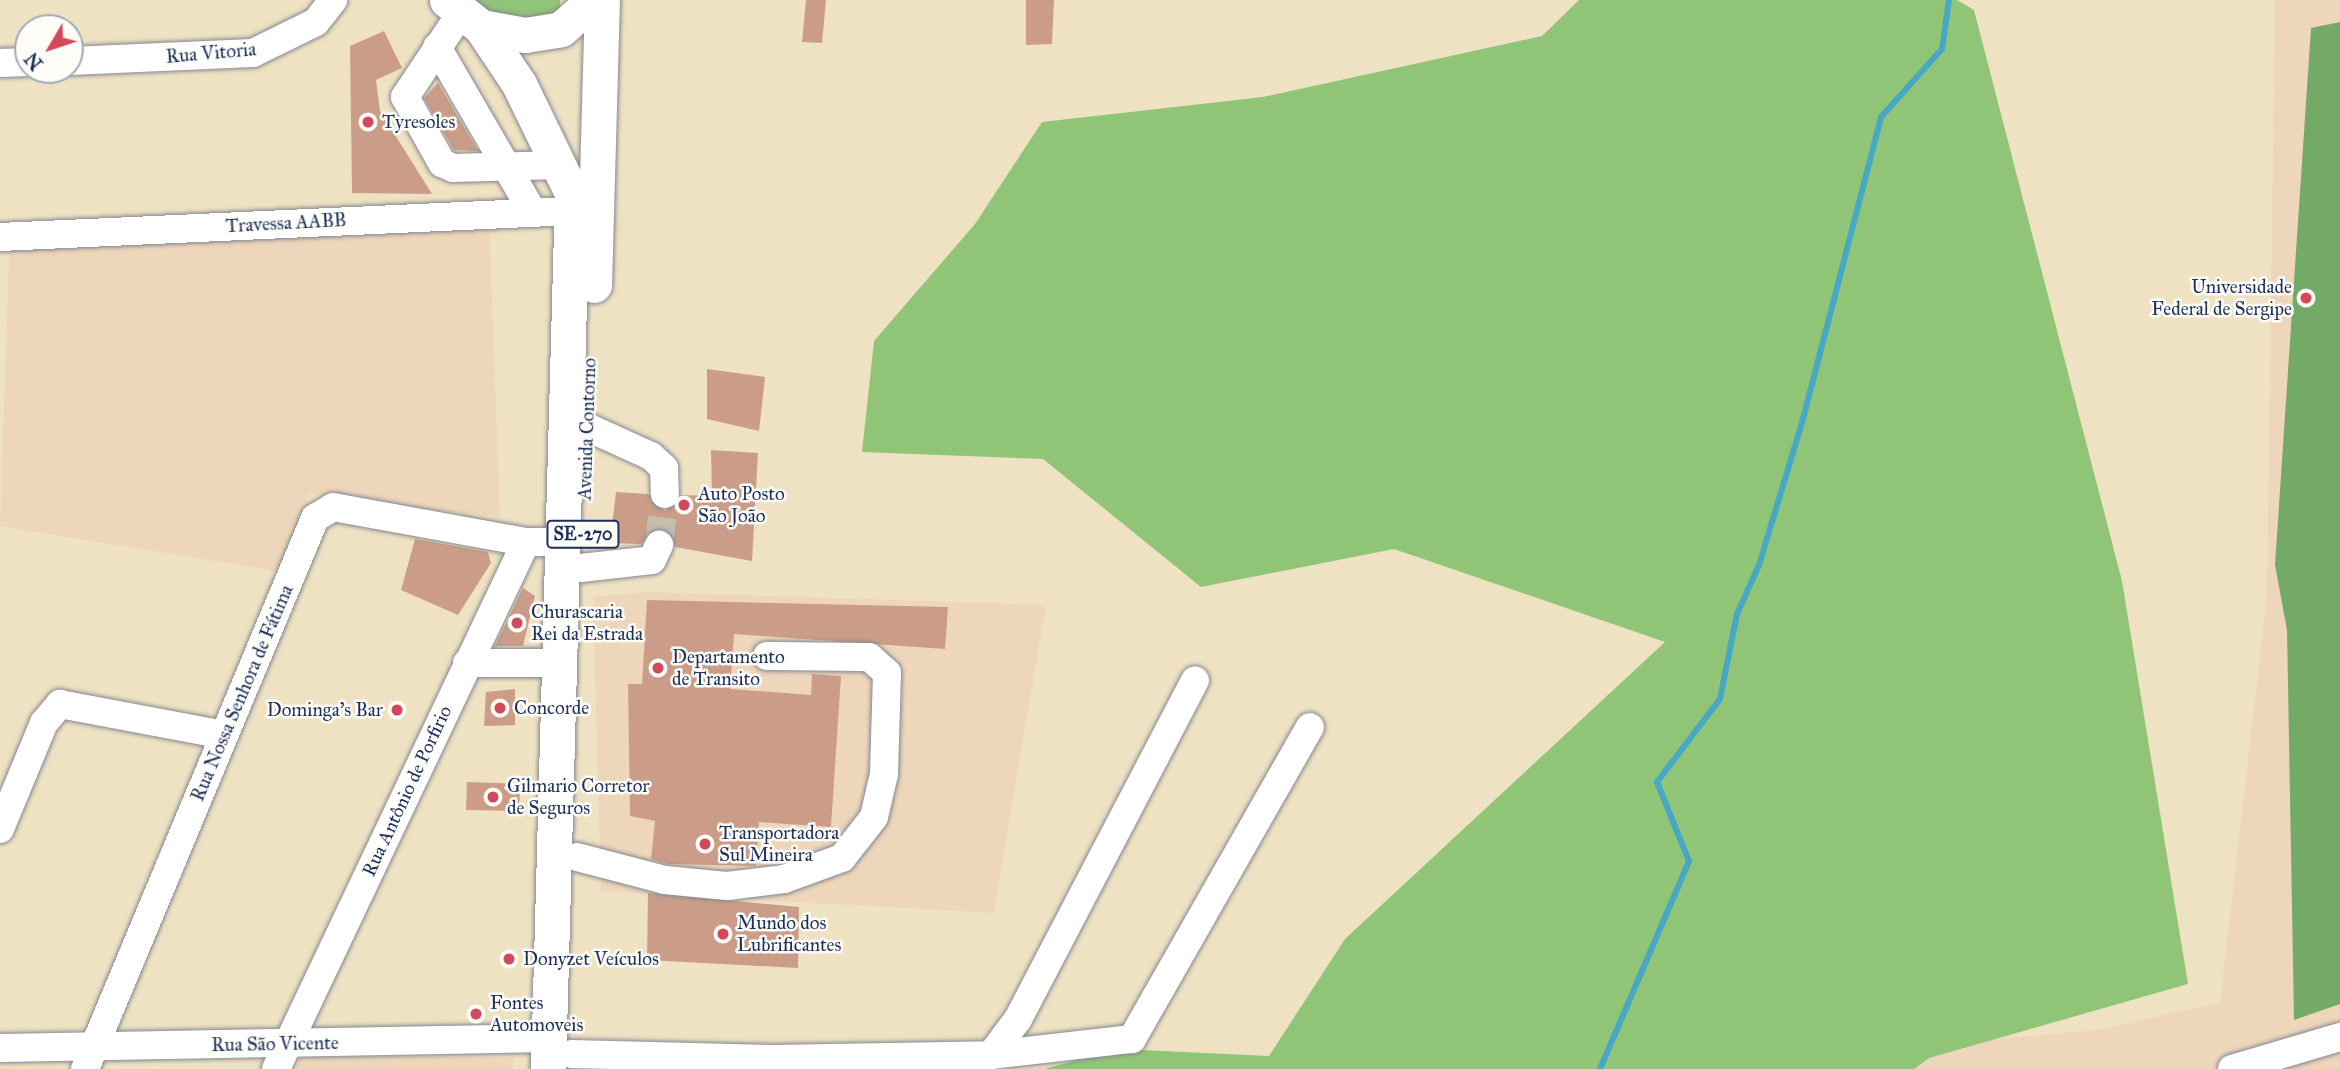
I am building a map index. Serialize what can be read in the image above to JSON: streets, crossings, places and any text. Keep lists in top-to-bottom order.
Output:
{
  "streets": {
    "main road": ["Avenida Contorno", "SE-270"],
    "street": [
      "Rua Vitoria",
      "Travessa AABB",
      "Rua Nossa Senhora de Fátima",
      "Rua Antônio de Porfirio",
      "Rua São Vicente"
    ]
  },
  "crossings": [
    ["Travessa AABB", "Avenida Contorno"],
    ["Avenida Contorno", "Rua Nossa Senhora de Fátima"],
    ["Avenida Contorno", "Rua Antônio de Porfirio"],
    ["Avenida Contorno", "Rua São Vicente"],
    ["Rua Nossa Senhora de Fátima", "Rua Antônio de Porfirio"],
    ["Rua Nossa Senhora de Fátima", "Rua São Vicente"],
    ["Rua Antônio de Porfirio", "Rua São Vicente"]
  ],
  "places": [
    "Tyresoles",
    "Universidade Federal de Sergipe",
    "Auto Posto São João",
    "Churascaria Rei da Estrada",
    "Departamento de Transito",
    "Concorde",
    "Dominga's Bar",
    "Gilmario Corretor de Seguros",
    "Transportadora Sul Mineira",
    "Mundo dos Lubrificantes",
    "Donyzet Veículos",
    "Fontes Automoveis"
  ],
  "north": "bottom left"
}
